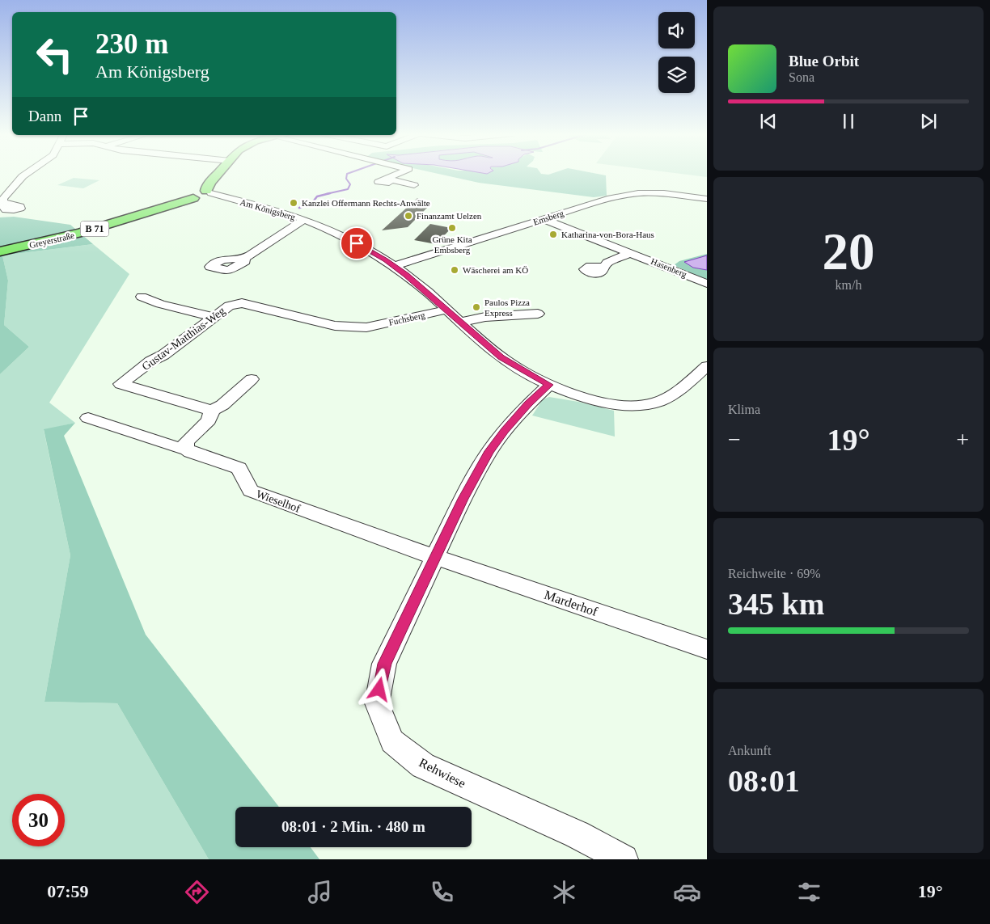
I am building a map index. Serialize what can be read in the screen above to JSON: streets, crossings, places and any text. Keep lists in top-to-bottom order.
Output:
{
  "streets": {
    "main road": ["B 71", "Greyerstraße"],
    "street": [
      "Am Königsberg",
      "Emsberg",
      "Hasenberg",
      "Fuchsberg",
      "Gustav-Matthias-Weg",
      "Wieselhof",
      "Marderhof",
      "Rehwiese"
    ]
  },
  "crossings": [
    ["Am Königsberg", "Emsberg"],
    ["Am Königsberg", "Greyerstraße"],
    ["Am Königsberg", "Fuchsberg"],
    ["Am Königsberg", "Rehwiese"],
    ["Emsberg", "Hasenberg"],
    ["Fuchsberg", "Gustav-Matthias-Weg"],
    ["Wieselhof", "Marderhof"],
    ["Wieselhof", "Rehwiese"],
    ["Marderhof", "Rehwiese"]
  ],
  "places": [
    "Kanzlei Offermann Rechts-Anwälte",
    "Finanzamt Uelzen",
    "Grüne Kita Embsberg",
    "Katharina-von-Bora-Haus",
    "Wäscherei am KÖ",
    "Paulos Pizza Express"
  ],
  "page": {
    "turn": ["230 m", "Am Königsberg"],
    "song": ["Blue Orbit", "Sona"],
    "then": "Dann",
    "tile": [
      ["20", "km/h"],
      "Klima",
      ["Reichweite · 69%", "345 km"],
      ["Ankunft", "08:01"]
    ],
    "heat": ["−", "19°", "+"],
    "limit": "30",
    "trip": "08:01 · 2 Min. · 480 m",
    "tabs": ["07:59", "19°"]
  }
}
